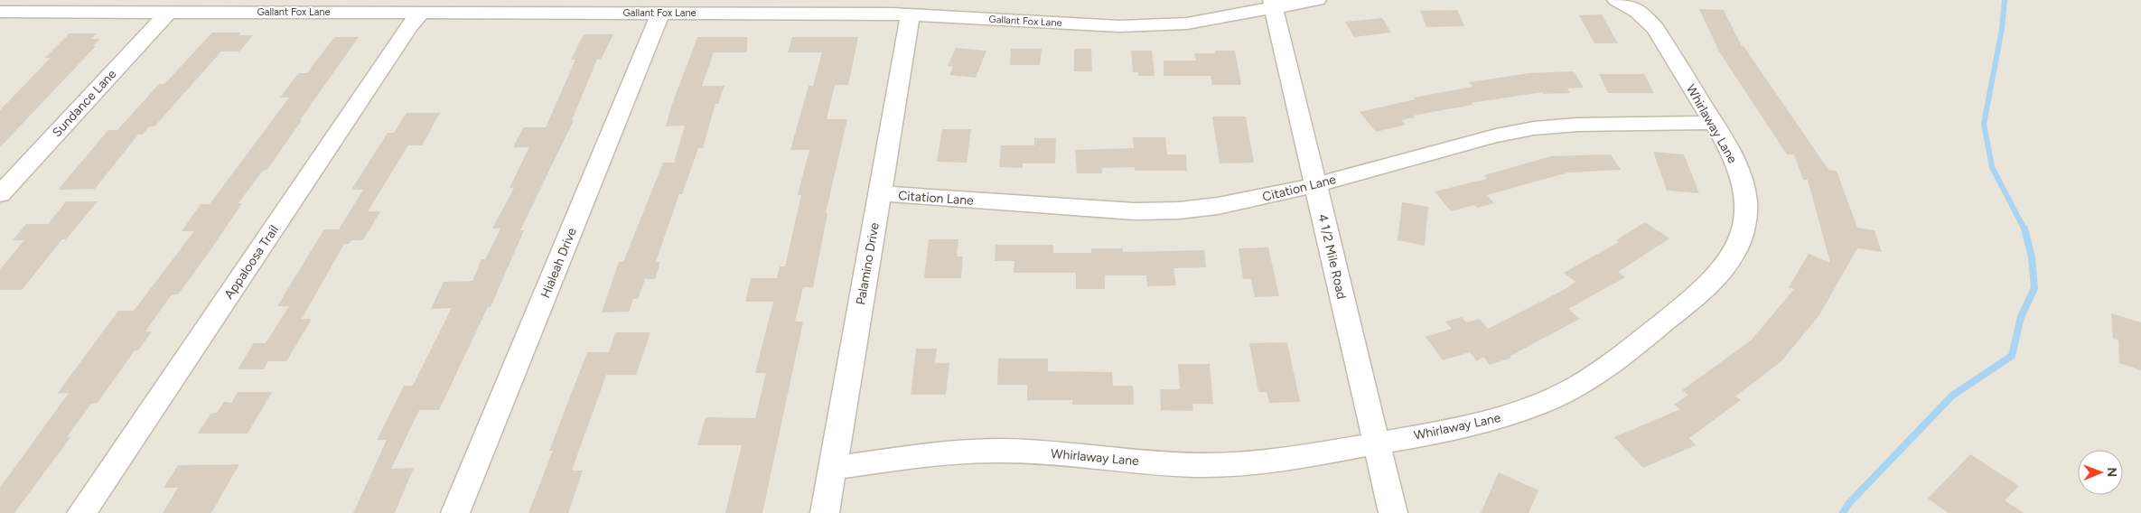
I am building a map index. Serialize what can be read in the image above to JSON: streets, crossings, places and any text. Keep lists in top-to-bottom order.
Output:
{
  "streets": {
    "street": [
      "Gallant Fox Lane",
      "Sundance Lane",
      "Whirlaway Lane",
      "Citation Lane",
      "4 1/2 Mile Road",
      "Appaloosa Trail",
      "Hialeah Drive",
      "Palamino Drive"
    ]
  },
  "crossings": [
    ["Gallant Fox Lane", "Sundance Lane"],
    ["Gallant Fox Lane", "4 1/2 Mile Road"],
    ["Gallant Fox Lane", "Appaloosa Trail"],
    ["Gallant Fox Lane", "Hialeah Drive"],
    ["Gallant Fox Lane", "Palamino Drive"],
    ["Whirlaway Lane", "Citation Lane"],
    ["Whirlaway Lane", "4 1/2 Mile Road"],
    ["Whirlaway Lane", "Palamino Drive"],
    ["Citation Lane", "4 1/2 Mile Road"],
    ["Citation Lane", "Palamino Drive"]
  ],
  "north": "right"
}
